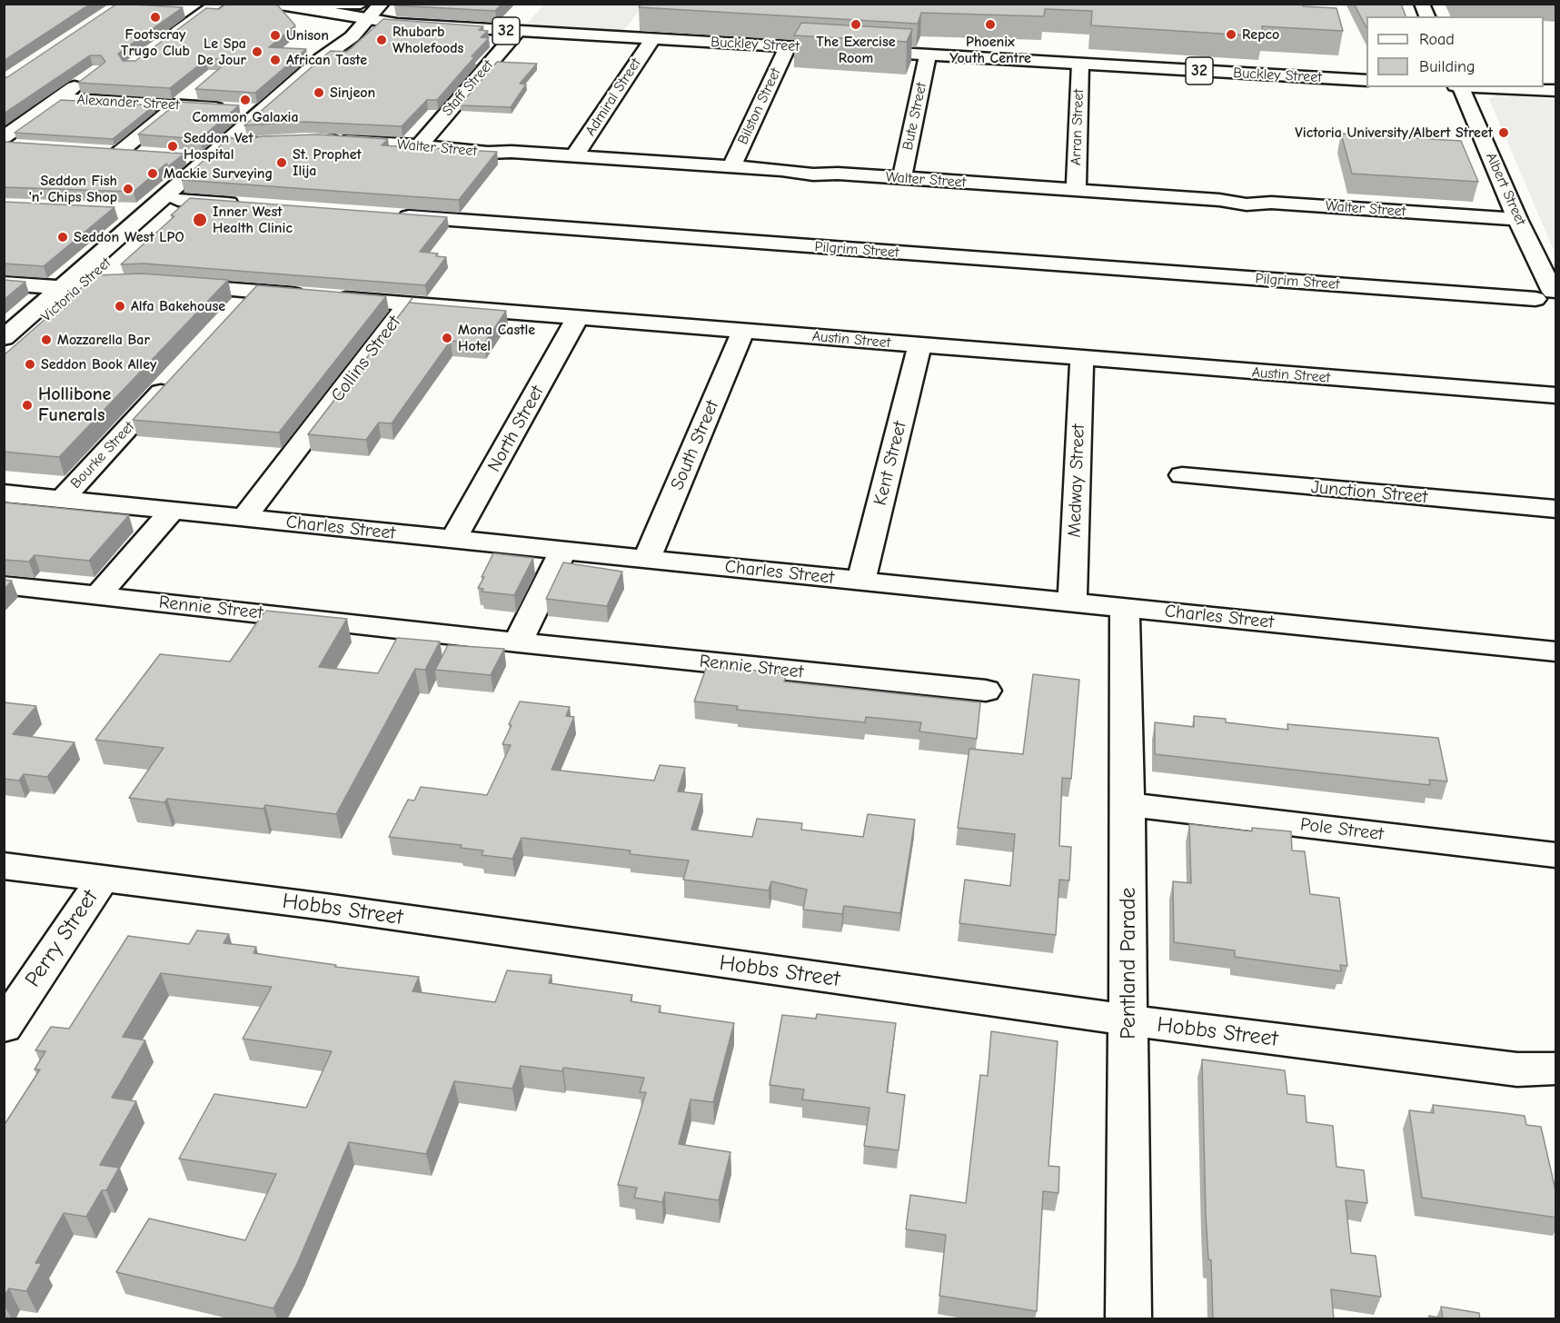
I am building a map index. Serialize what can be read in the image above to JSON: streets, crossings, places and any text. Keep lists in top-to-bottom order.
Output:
{
  "streets": {
    "street": [
      "32",
      "Buckley Street",
      "Staff Street",
      "Admiral Street",
      "Alexander Street",
      "Bilston Street",
      "Bute Street",
      "Arran Street",
      "Walter Street",
      "Albert Street",
      "Pilgrim Street",
      "Victoria Street",
      "Austin Street",
      "Collins Street",
      "North Street",
      "South Street",
      "Bourke Street",
      "Kent Street",
      "Medway Street",
      "Junction Street",
      "Charles Street",
      "Rennie Street",
      "Pole Street",
      "Hobbs Street",
      "Perry Street",
      "Pentland Parade"
    ]
  },
  "crossings": [
    ["Buckley Street", "Staff Street"],
    ["Buckley Street", "Admiral Street"],
    ["Buckley Street", "Bilston Street"],
    ["Buckley Street", "Bute Street"],
    ["Buckley Street", "Arran Street"],
    ["Buckley Street", "Victoria Street"],
    ["Staff Street", "Walter Street"],
    ["Admiral Street", "Walter Street"],
    ["Alexander Street", "Victoria Street"],
    ["Bilston Street", "Walter Street"],
    ["Bute Street", "Walter Street"],
    ["Arran Street", "Walter Street"],
    ["Walter Street", "Albert Street"],
    ["Walter Street", "Victoria Street"],
    ["Albert Street", "Pilgrim Street"],
    ["Austin Street", "Collins Street"],
    ["Austin Street", "North Street"],
    ["Austin Street", "South Street"],
    ["Austin Street", "Kent Street"],
    ["Austin Street", "Medway Street"],
    ["Collins Street", "Charles Street"],
    ["North Street", "Charles Street"],
    ["South Street", "Charles Street"],
    ["Bourke Street", "Charles Street"],
    ["Kent Street", "Charles Street"],
    ["Medway Street", "Charles Street"],
    ["Charles Street", "Pentland Parade"],
    ["Pole Street", "Pentland Parade"],
    ["Hobbs Street", "Perry Street"],
    ["Hobbs Street", "Pentland Parade"]
  ],
  "places": [
    "Footscray Trugo Club",
    "The Exercise Room",
    "Phoenix Youth Centre",
    "Repco",
    "Unison",
    "Rhubarb Wholefoods",
    "Le Spa De Jour",
    "African Taste",
    "Sinjeon",
    "Common Galaxia",
    "Victoria University/Albert Street",
    "Seddon Vet Hospital",
    "St. Prophet Ilija",
    "Mackie Surveying",
    "Seddon Fish 'n' Chips Shop",
    "Inner West Health Clinic",
    "Seddon West LPO",
    "Alfa Bakehouse",
    "Mona Castle Hotel",
    "Mozzarella Bar",
    "Seddon Book Alley",
    "Hollibone Funerals"
  ],
  "legend": ["Road", "Building"]
}
